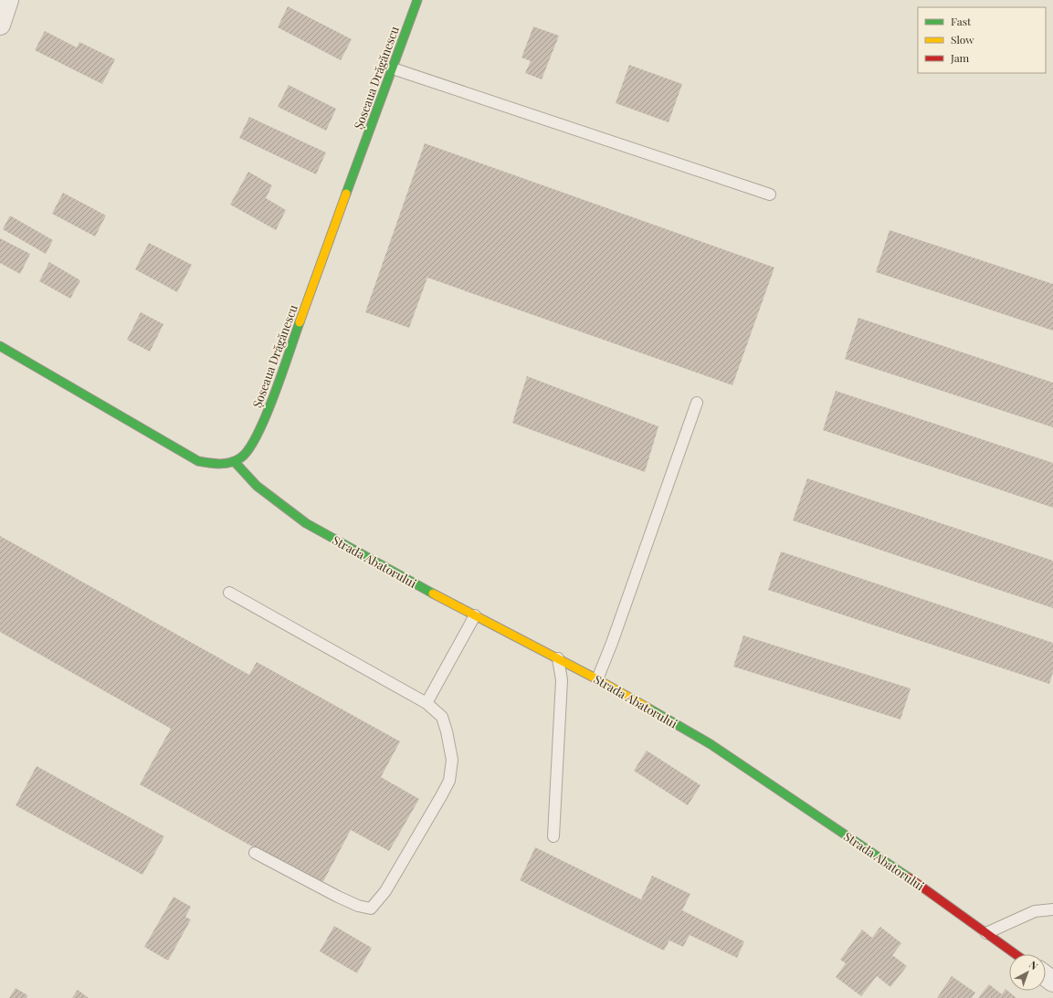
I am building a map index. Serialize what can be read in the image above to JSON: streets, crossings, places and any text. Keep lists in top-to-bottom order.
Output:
{
  "streets": {
    "street": ["Șoseaua Drăgănescu", "Strada Abatorului"]
  },
  "crossings": [
    ["Șoseaua Drăgănescu", "Strada Abatorului"]
  ],
  "legend": ["Fast", "Slow", "Jam"],
  "north": "top right"
}
